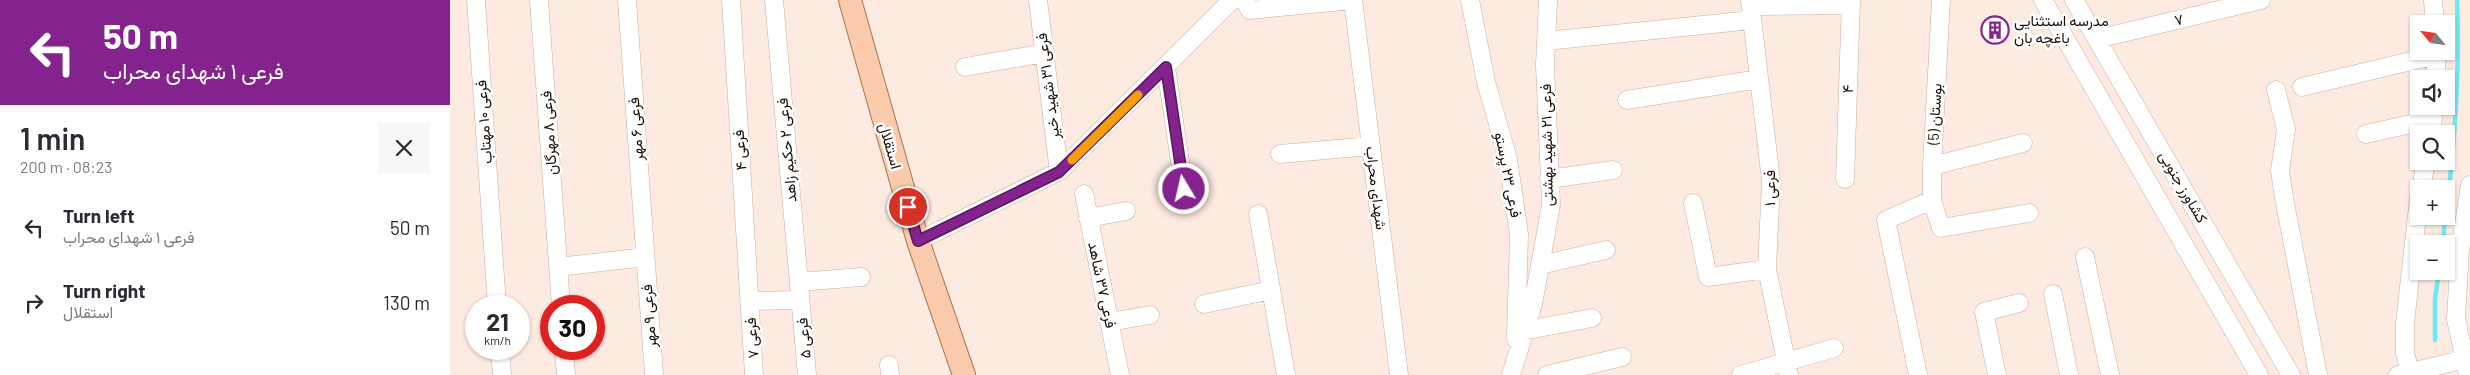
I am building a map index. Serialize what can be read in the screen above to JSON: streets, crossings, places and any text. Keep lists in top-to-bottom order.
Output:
{
  "streets": {
    "main road": ["استقلال"],
    "street": [
      "۷",
      "فرعی ۳۱ شهید خیر",
      "۴",
      "بوستان (5)",
      "فرعی ۱۰ مهتاب",
      "فرعی ۶ مهر",
      "فرعی ۸ مهرگان",
      "فرعی ۲۱ شهید بهشتی",
      "فرعی ۴",
      "فرعی ۲ حکیم زاهد",
      "فرعی ۲۳ پرستو",
      "کشاورز جنوبی",
      "شهدای محراب",
      "فرعی ۱",
      "فرعی ۳۷ شاهد",
      "فرعی ۹ مهر",
      "فرعی ۷",
      "فرعی ۵"
    ]
  },
  "crossings": [
    ["۷", "کشاورز جنوبی"],
    ["فرعی ۶ مهر", "فرعی ۹ مهر"],
    ["فرعی ۲۱ شهید بهشتی", "فرعی ۲۳ پرستو"],
    ["فرعی ۴", "فرعی ۷"],
    ["فرعی ۲ حکیم زاهد", "فرعی ۵"]
  ],
  "places": {
    "building": ["مدرسه استثنایی باغچه بان"]
  },
  "north": "top left",
  "page": {
    "turn": ["50 m", "فرعی ۱ شهدای محراب"],
    "map_buttons": ["+", "−"],
    "heading": ["1 min", "200 m · 08:23"],
    "list": [
      {
        "name": "Turn left",
        "note": "فرعی ۱ شهدای محراب",
        "value": "50 m"
      },
      {
        "name": "Turn right",
        "note": "استقلال",
        "value": "130 m"
      }
    ],
    "speed": "21 km/h",
    "limit": "30"
  }
}
